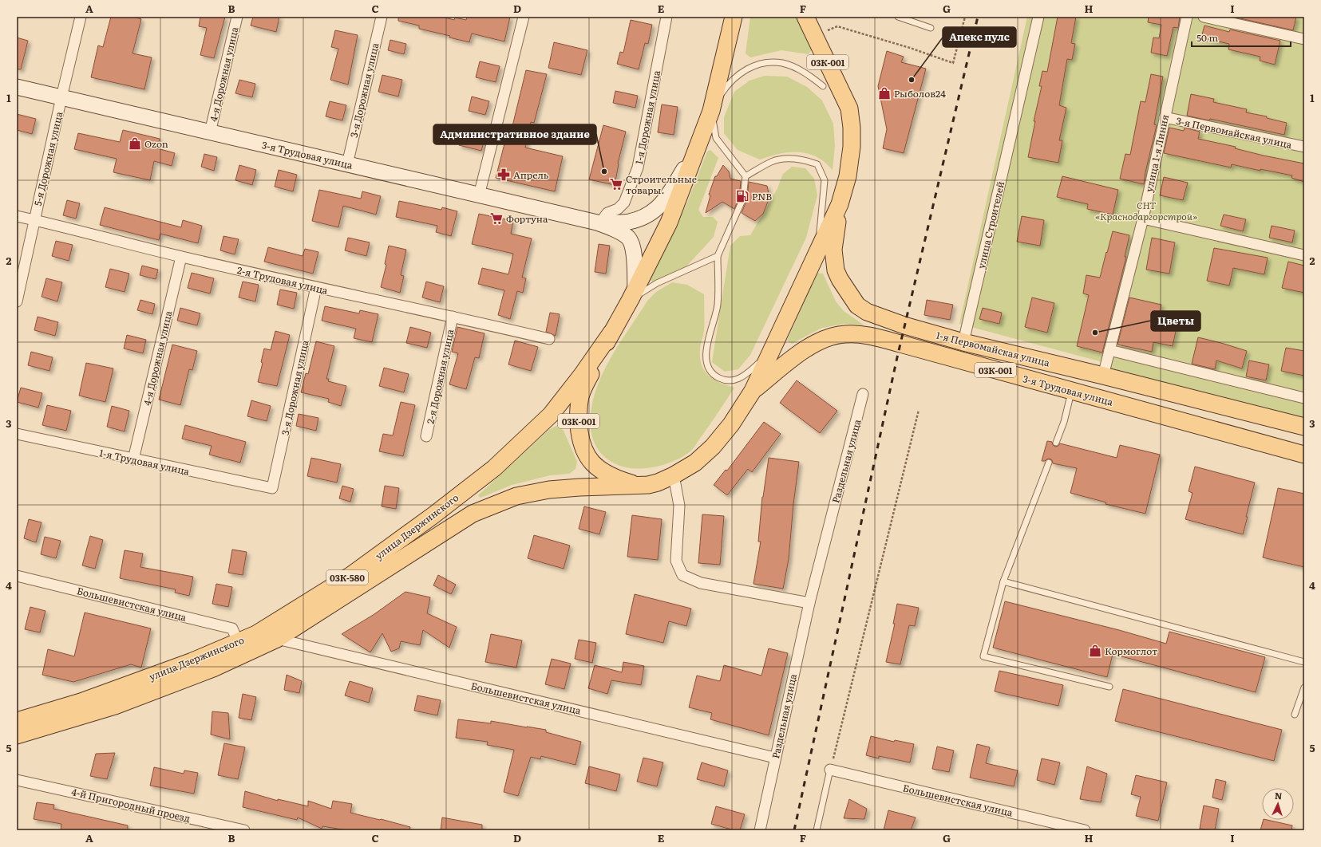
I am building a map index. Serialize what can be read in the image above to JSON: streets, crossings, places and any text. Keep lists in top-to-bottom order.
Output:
{
  "streets": {
    "main road": [
      "03К-001",
      "3-я Трудовая улица",
      "1-я Первомайская улица",
      "улица Дзержинского",
      "03К-580"
    ],
    "street": [
      "4-я Дорожная улица",
      "3-я Дорожная улица",
      "1-я Дорожная улица",
      "3-я Первомайская улица",
      "улица 1-я Линия",
      "5-я Дорожная улица",
      "улица Строителей",
      "2-я Трудовая улица",
      "2-я Дорожная улица",
      "Раздельная улица",
      "1-я Трудовая улица",
      "Большевистская улица",
      "4-й Пригородный проезд"
    ]
  },
  "crossings": [
    ["03К-001", "1-я Дорожная улица"],
    ["03К-001", "улица 1-я Линия"],
    ["03К-001", "3-я Трудовая улица"],
    ["03К-001", "1-я Первомайская улица"],
    ["03К-001", "улица Дзержинского"],
    ["4-я Дорожная улица", "3-я Трудовая улица"],
    ["4-я Дорожная улица", "2-я Трудовая улица"],
    ["4-я Дорожная улица", "1-я Трудовая улица"],
    ["3-я Дорожная улица", "3-я Трудовая улица"],
    ["3-я Дорожная улица", "2-я Трудовая улица"],
    ["3-я Дорожная улица", "1-я Трудовая улица"],
    ["1-я Дорожная улица", "3-я Трудовая улица"],
    ["3-я Первомайская улица", "улица 1-я Линия"],
    ["улица 1-я Линия", "1-я Первомайская улица"],
    ["3-я Трудовая улица", "5-я Дорожная улица"],
    ["5-я Дорожная улица", "2-я Трудовая улица"],
    ["улица Строителей", "1-я Первомайская улица"],
    ["2-я Трудовая улица", "2-я Дорожная улица"],
    ["Раздельная улица", "Большевистская улица"],
    ["улица Дзержинского", "Большевистская улица"]
  ],
  "parks": ["СНТ «Краснодаргорстрой»"],
  "places": {
    "other": ["Апекс пулс", "Административное здание", "Цветы"],
    "shop": ["Рыболов24", "Ozon", "Кормоглот"],
    "pharmacy": ["Апрель"],
    "supermarket": ["Строительные товары.", "Фортуна"],
    "fuel station": ["PNB"]
  },
  "scale_bar": "50 m",
  "north": "top",
  "grid": {
    "columns": [
      "A",
      "B",
      "C",
      "D",
      "E",
      "F",
      "G",
      "H",
      "I"
    ],
    "rows": [
      "1",
      "2",
      "3",
      "4",
      "5"
    ]
  }
}
